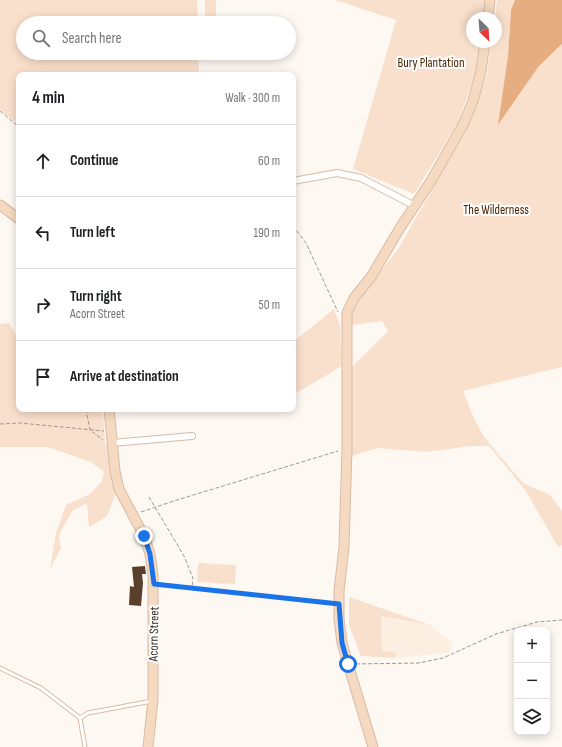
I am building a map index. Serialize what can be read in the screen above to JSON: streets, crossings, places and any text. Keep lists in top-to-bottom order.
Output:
{
  "streets": {
    "main road": ["Acorn Street"]
  },
  "parks": ["Bury Plantation", "The Wilderness"],
  "north": "bottom right",
  "page": {
    "search": "Search here",
    "heading": ["4 min", "Walk · 300 m"],
    "list": [
      ["Continue", "60 m"],
      ["Turn left", "190 m"],
      ["Turn right", "Acorn Street", "50 m"],
      "Arrive at destination"
    ],
    "map_buttons": ["+", "−"]
  }
}
